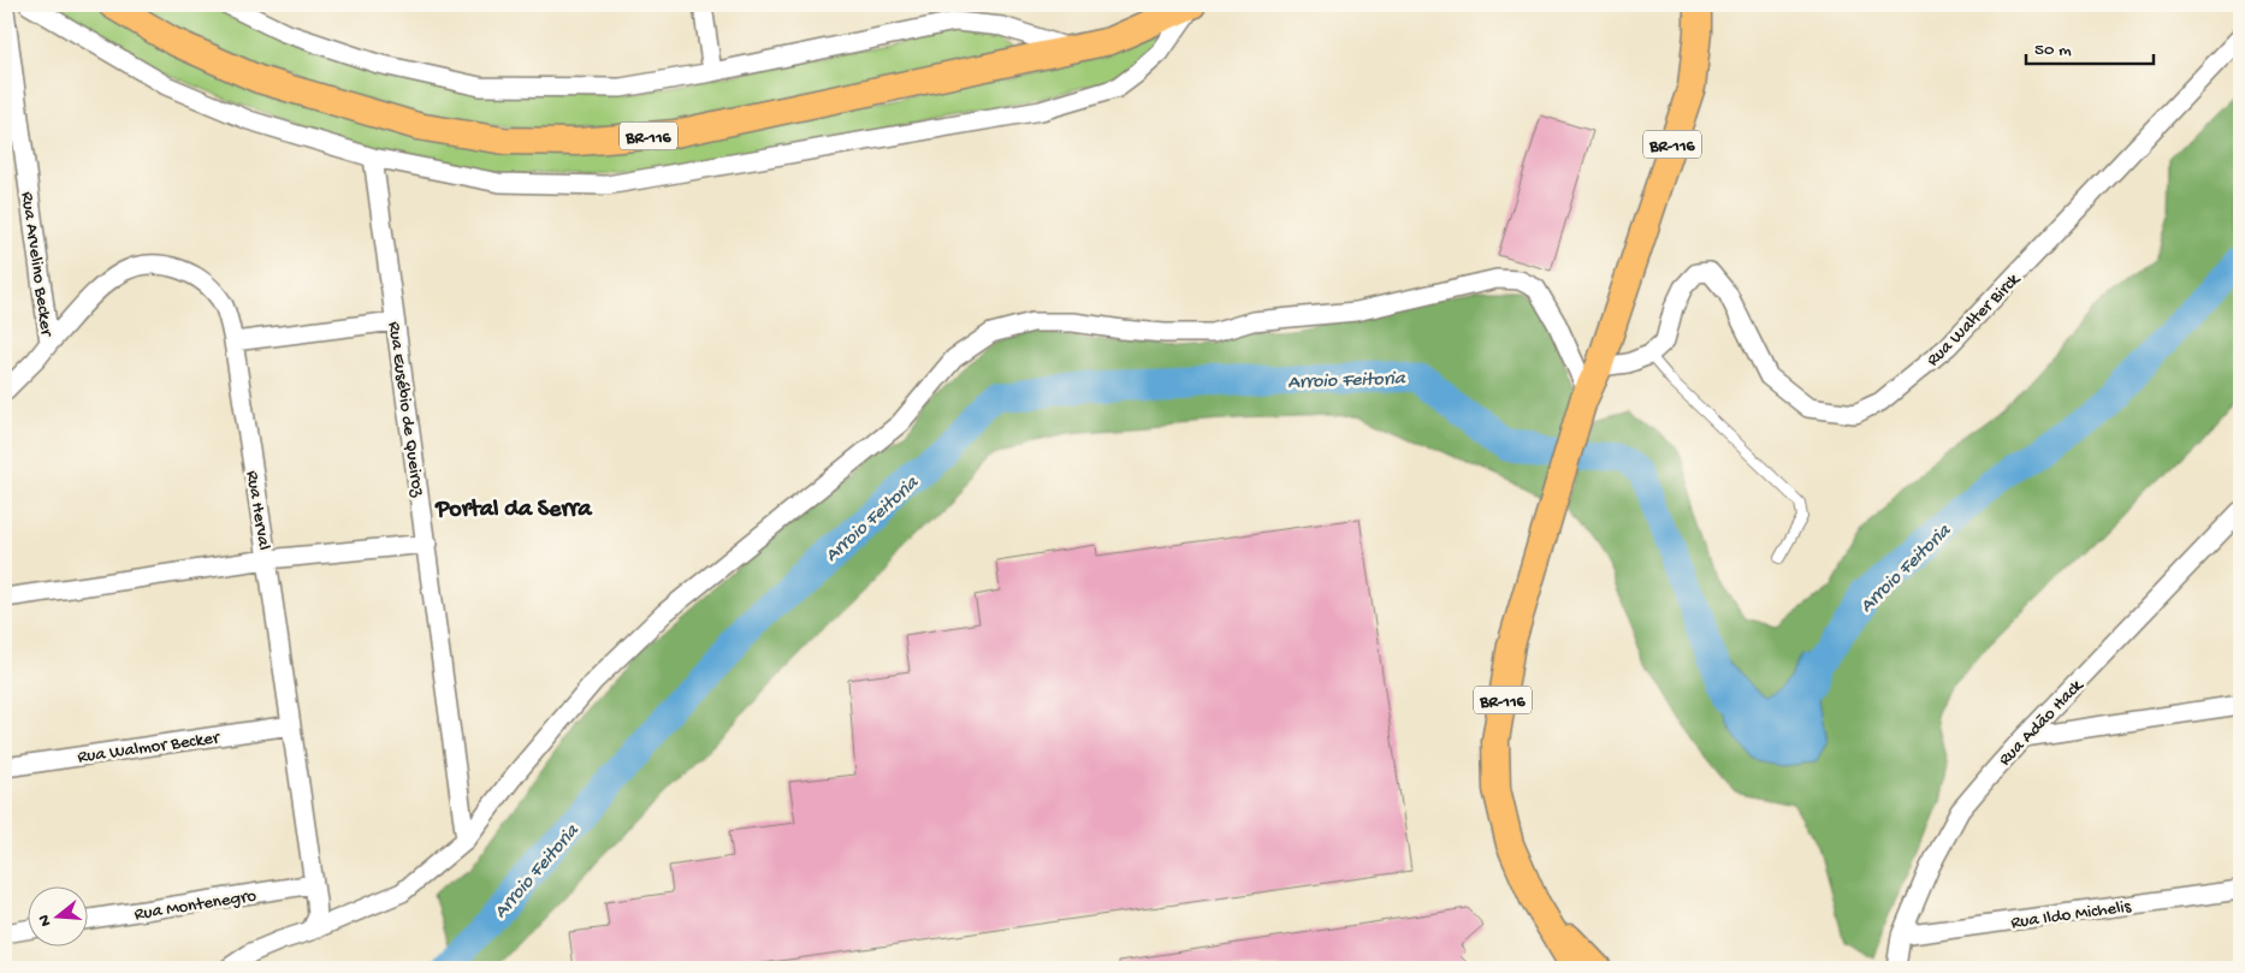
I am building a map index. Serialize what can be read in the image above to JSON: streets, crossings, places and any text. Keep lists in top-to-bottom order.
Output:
{
  "streets": {
    "main road": ["BR-116"],
    "street": [
      "Rua Arvelino Becker",
      "Rua Walter Birck",
      "Rua Eusébio de Queiroz",
      "Rua Herval",
      "Rua Adão Hack",
      "Rua Walmor Becker",
      "Rua Montenegro",
      "Rua Ildo Michelis"
    ]
  },
  "crossings": [
    ["Rua Arvelino Becker", "Rua Herval"],
    ["Rua Herval", "Rua Walmor Becker"],
    ["Rua Herval", "Rua Montenegro"],
    ["Rua Adão Hack", "Rua Ildo Michelis"]
  ],
  "districts": ["Portal da Serra"],
  "water": ["Arroio Feitoria"],
  "scale_bar": "50 m",
  "north": "left"
}
